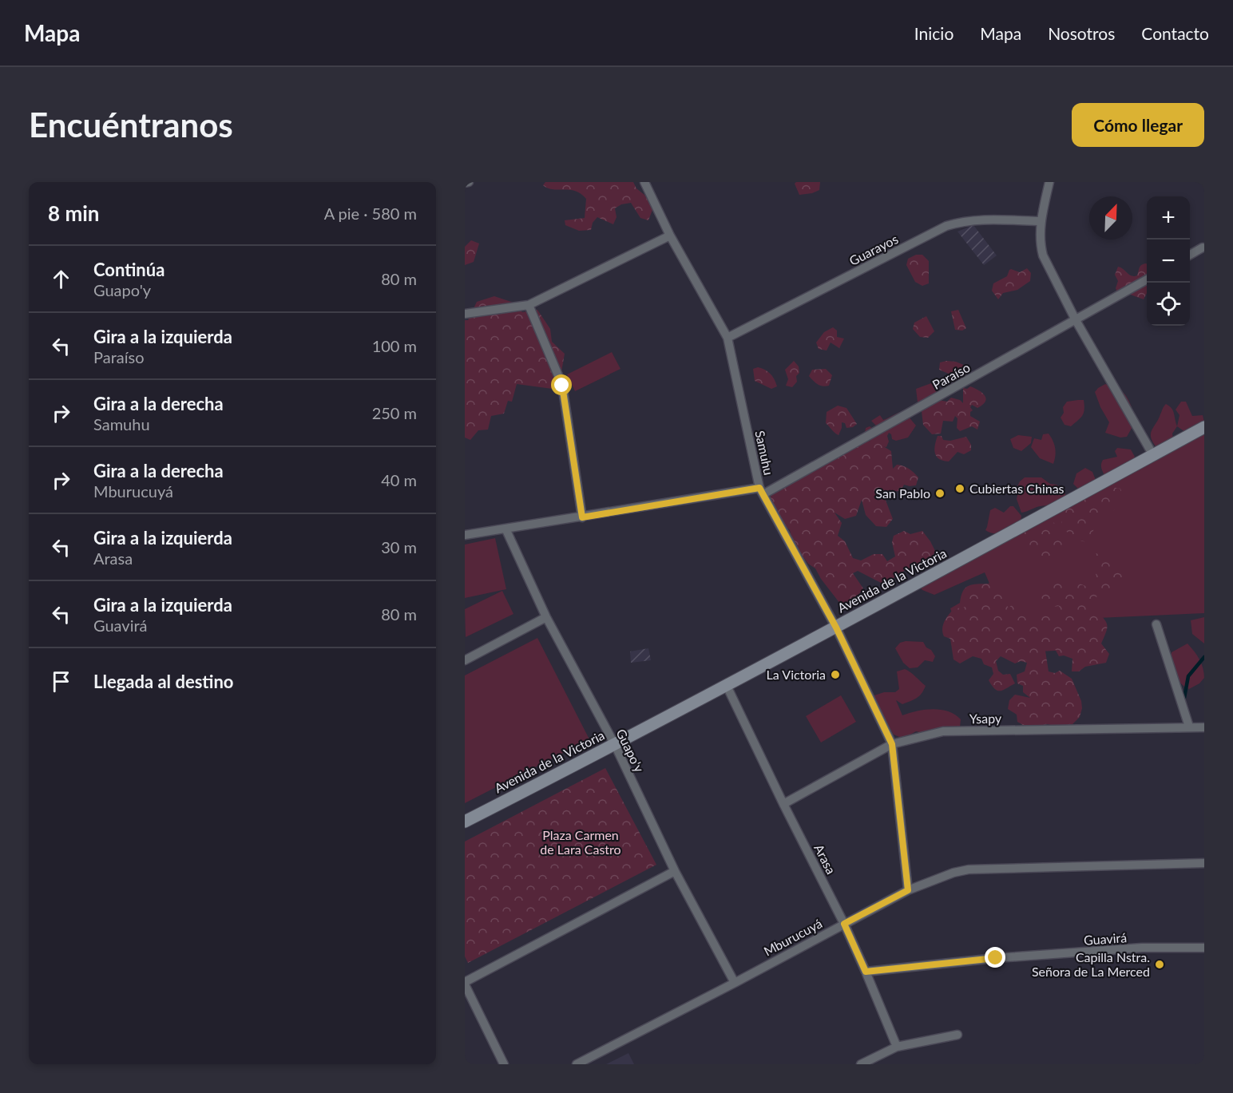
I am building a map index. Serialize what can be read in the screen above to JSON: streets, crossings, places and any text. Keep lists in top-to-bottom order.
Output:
{
  "streets": {
    "main road": ["Avenida de la Victoria"],
    "street": [
      "Guarayos",
      "Paraíso",
      "Samuhu",
      "Ysapy",
      "Guapo'y",
      "Arasa",
      "Mburucuyá",
      "Guavirá"
    ]
  },
  "crossings": [
    ["Guarayos", "Samuhu"],
    ["Paraíso", "Samuhu"],
    ["Paraíso", "Guapo'y"],
    ["Samuhu", "Avenida de la Victoria"],
    ["Samuhu", "Ysapy"],
    ["Samuhu", "Mburucuyá"],
    ["Avenida de la Victoria", "Guapo'y"],
    ["Avenida de la Victoria", "Arasa"],
    ["Ysapy", "Arasa"],
    ["Guapo'y", "Mburucuyá"],
    ["Arasa", "Mburucuyá"],
    ["Arasa", "Guavirá"]
  ],
  "parks": ["Plaza Carmen de Lara Castro"],
  "places": [
    "Cubiertas Chinas",
    "San Pablo",
    "La Victoria",
    "Capilla Nstra. Señora de La Merced"
  ],
  "north": "top right",
  "page": {
    "header": "Mapa",
    "nav": [
      "Inicio",
      "Mapa",
      "Nosotros",
      "Contacto"
    ],
    "buttons": "Cómo llegar",
    "title": "Encuéntranos",
    "heading": ["8 min", "A pie · 580 m"],
    "map_buttons": ["+", "−"],
    "list": [
      ["Continúa", "Guapo'y", "80 m"],
      ["Gira a la izquierda", "Paraíso", "100 m"],
      ["Gira a la derecha", "Samuhu", "250 m"],
      ["Gira a la derecha", "Mburucuyá", "40 m"],
      ["Gira a la izquierda", "Arasa", "30 m"],
      ["Gira a la izquierda", "Guavirá", "80 m"],
      "Llegada al destino"
    ]
  }
}
